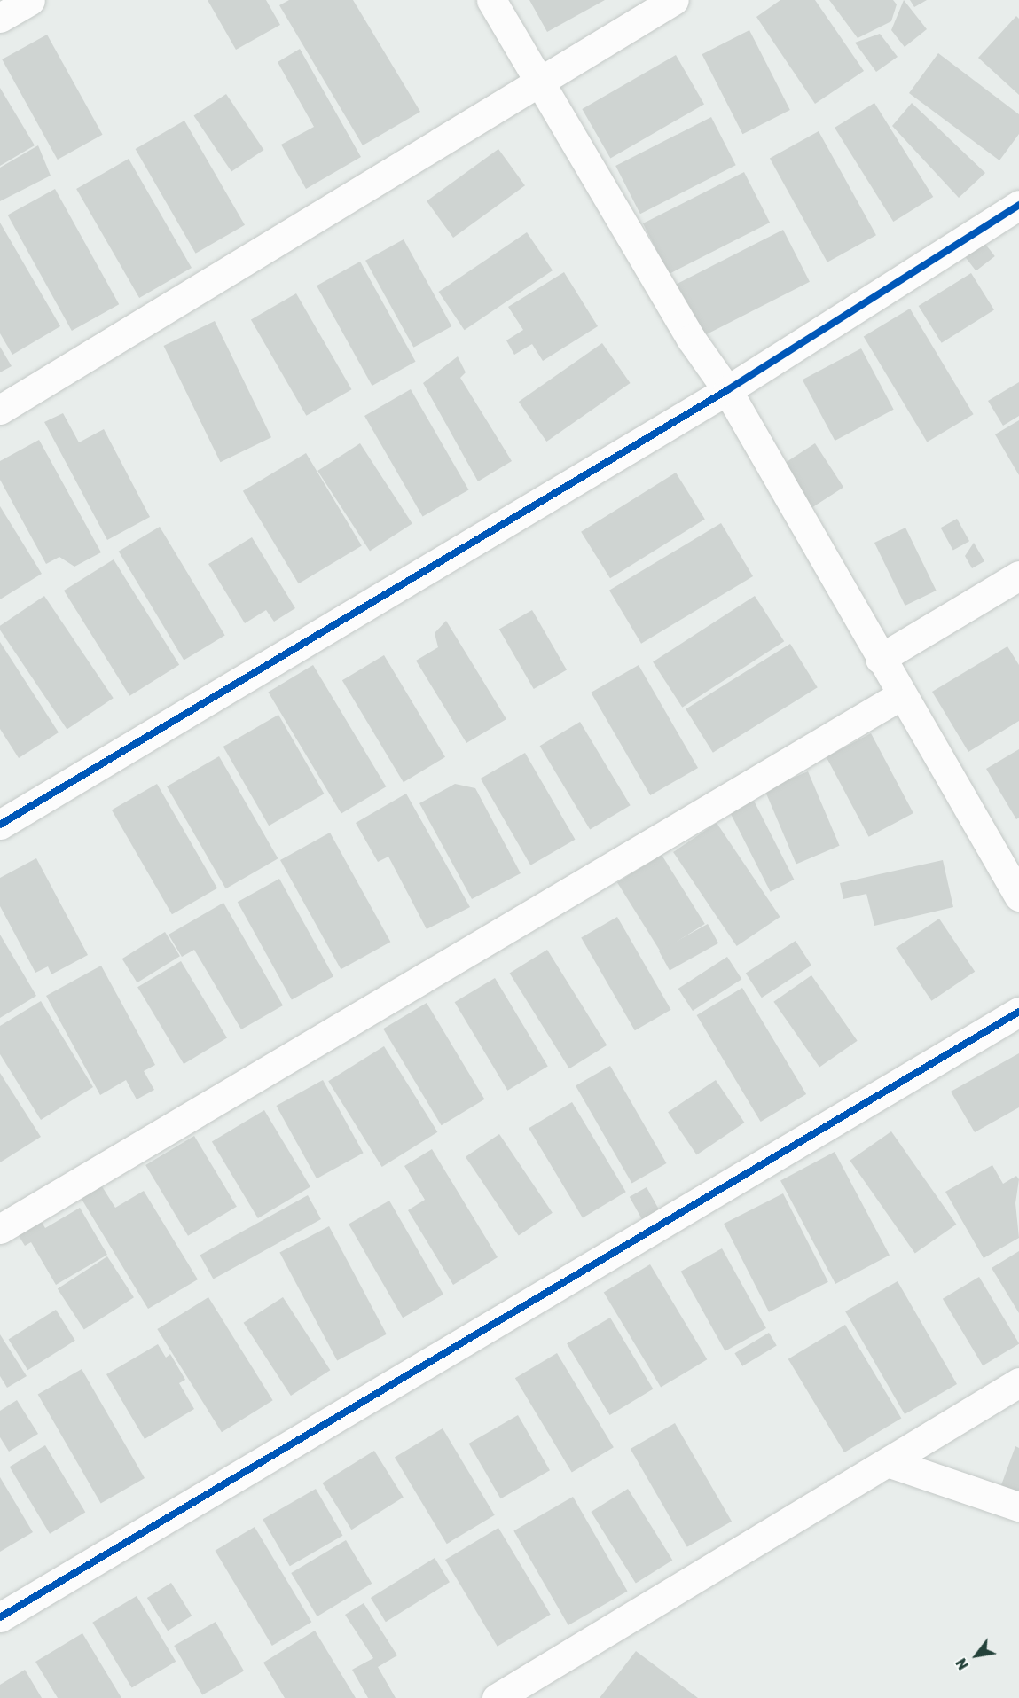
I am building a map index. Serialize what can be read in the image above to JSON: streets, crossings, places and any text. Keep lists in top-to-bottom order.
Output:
{
  "north": "bottom left"
}
